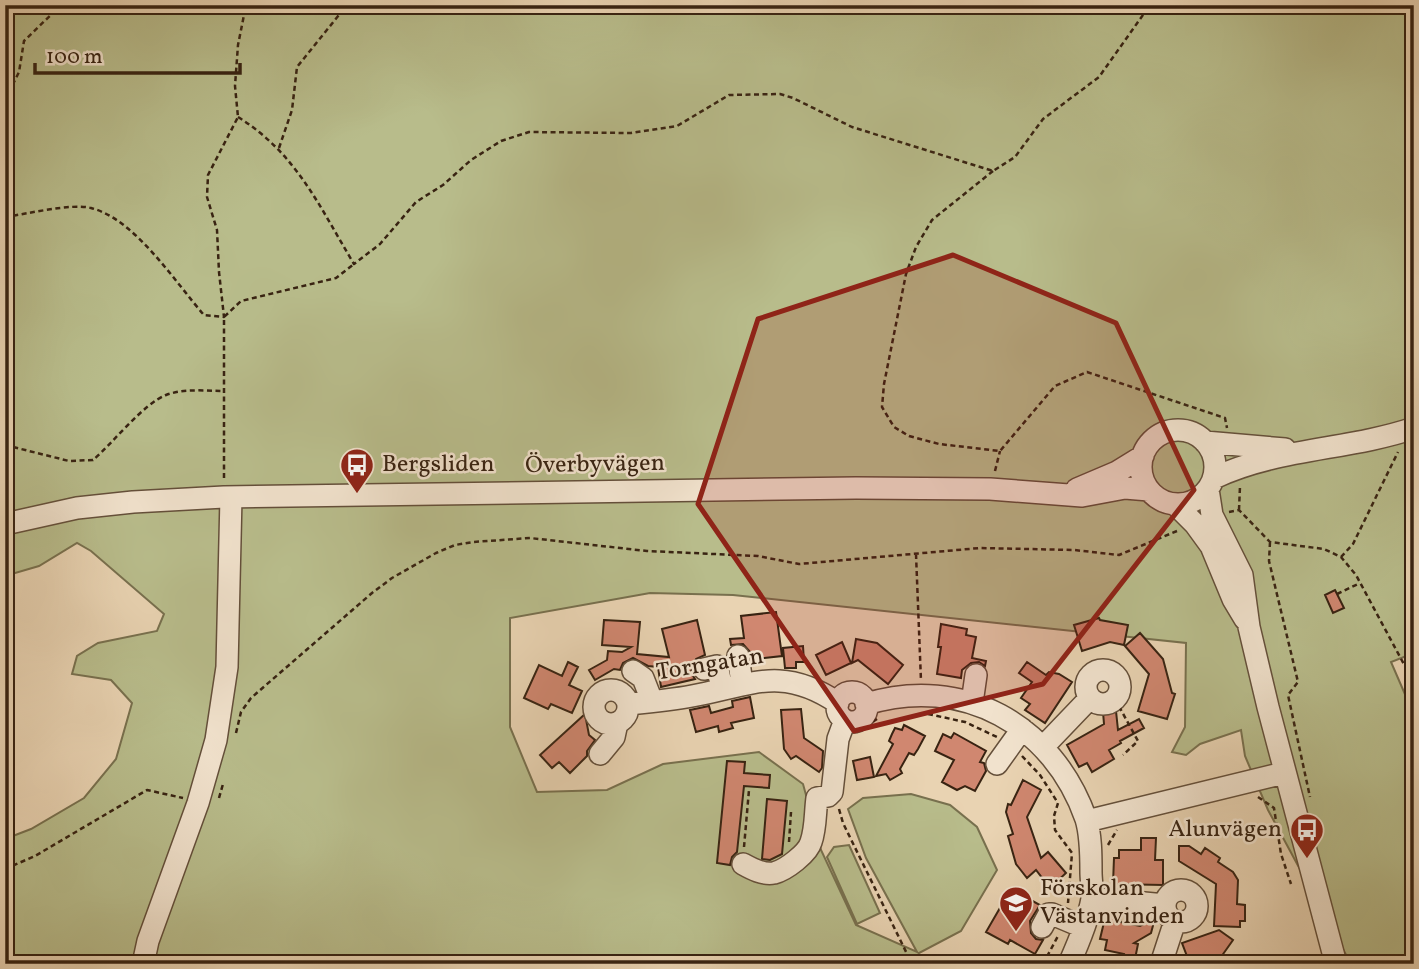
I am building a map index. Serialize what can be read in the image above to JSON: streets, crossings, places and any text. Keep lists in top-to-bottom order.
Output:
{
  "streets": {
    "street": ["Överbyvägen", "Torngatan"]
  },
  "places": {
    "bus stop": ["Bergsliden", "Alunvägen"],
    "school or university": ["Förskolan Västanvinden"]
  },
  "scale_bar": "100 m"
}
